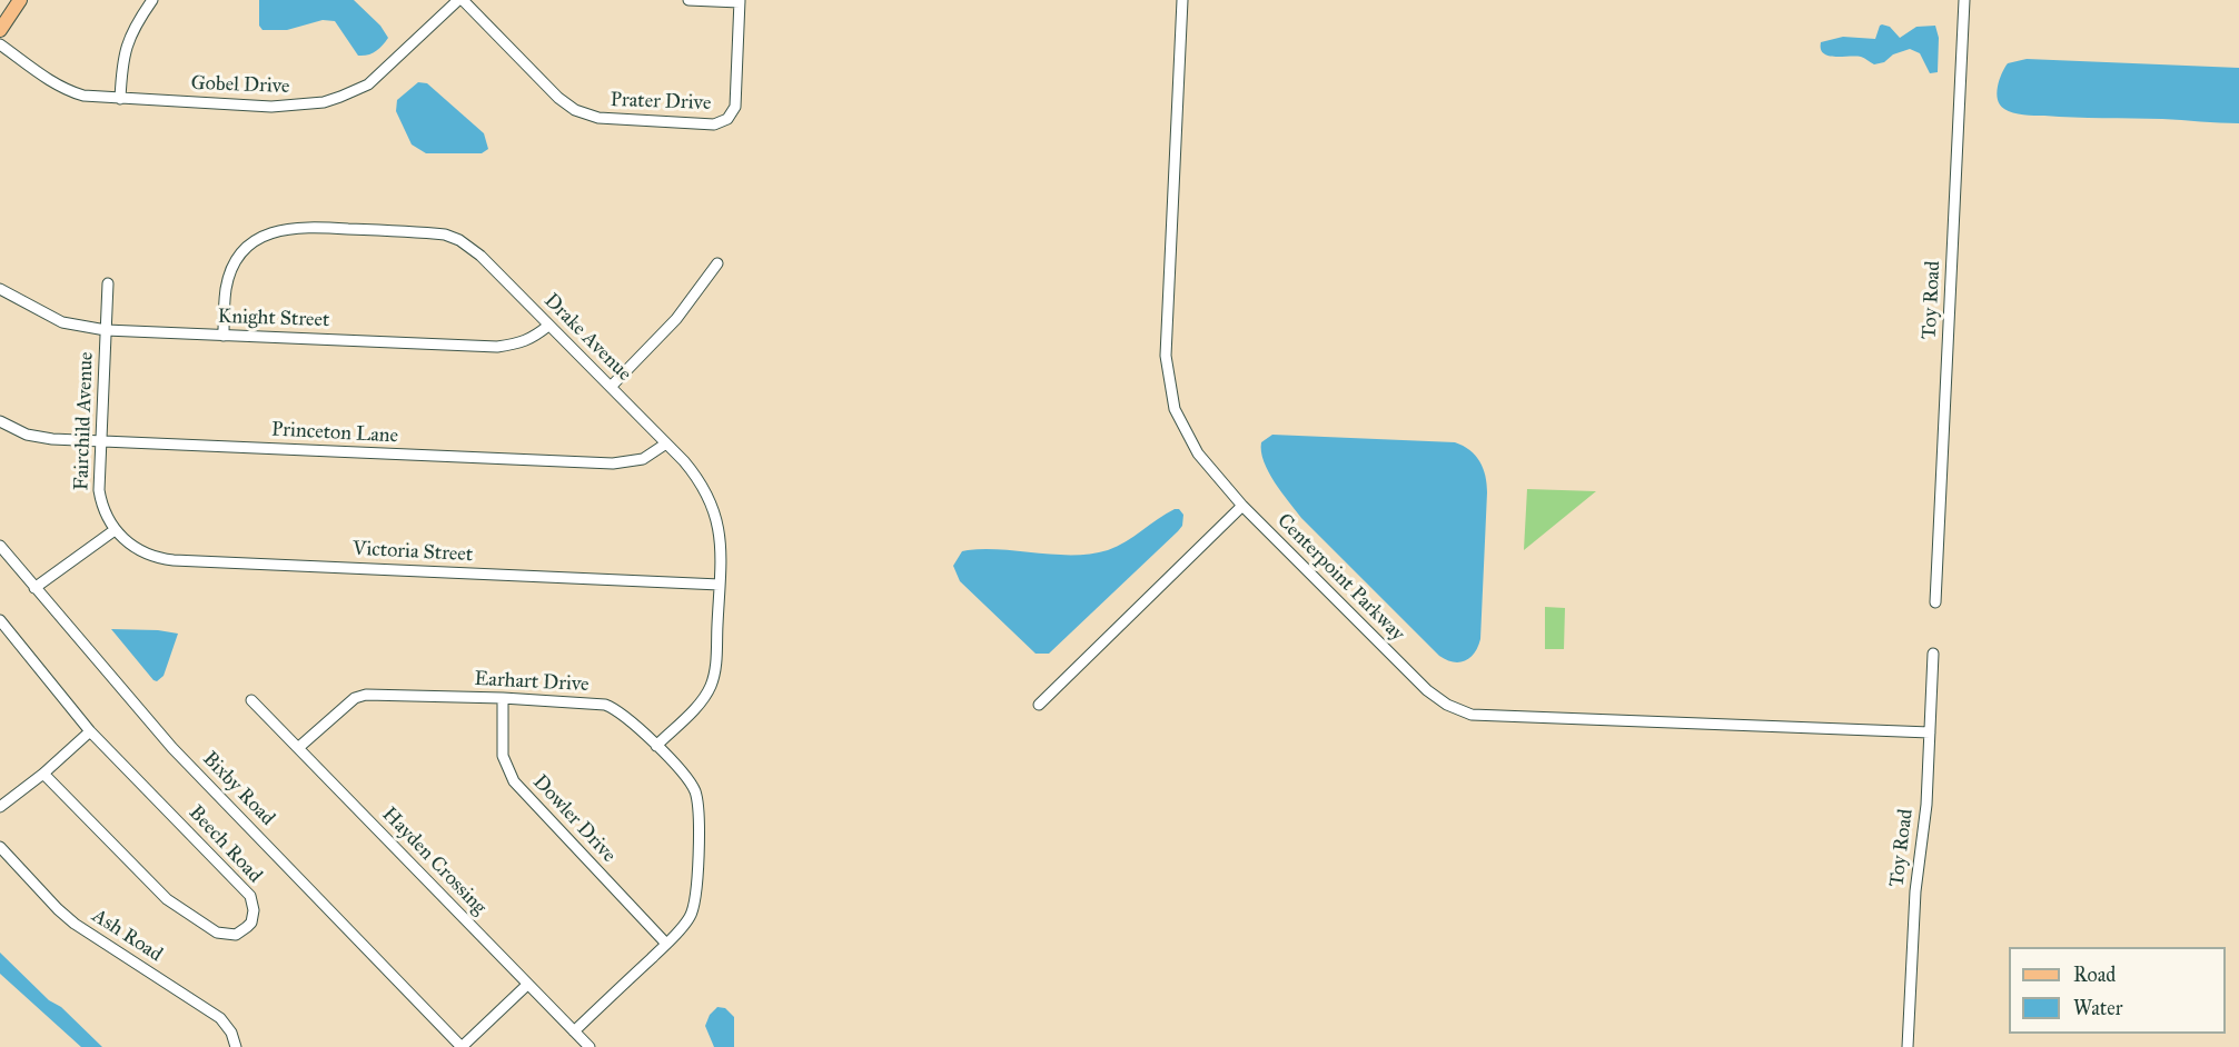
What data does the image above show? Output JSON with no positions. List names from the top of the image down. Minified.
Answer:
{"streets":{"street":["Gobel Drive","Prater Drive","Toy Road","Knight Street","Drake Avenue","Fairchild Avenue","Princeton Lane","Victoria Street","Centerpoint Parkway","Earhart Drive","Bixby Road","Dowler Drive","Beech Road","Hayden Crossing","Ash Road"]},"crossings":[["Gobel Drive","Prater Drive"],["Toy Road","Centerpoint Parkway"],["Knight Street","Drake Avenue"],["Knight Street","Fairchild Avenue"],["Drake Avenue","Princeton Lane"],["Drake Avenue","Victoria Street"],["Drake Avenue","Earhart Drive"],["Fairchild Avenue","Princeton Lane"],["Fairchild Avenue","Victoria Street"],["Earhart Drive","Dowler Drive"],["Earhart Drive","Hayden Crossing"]],"legend":["Road","Water"]}
